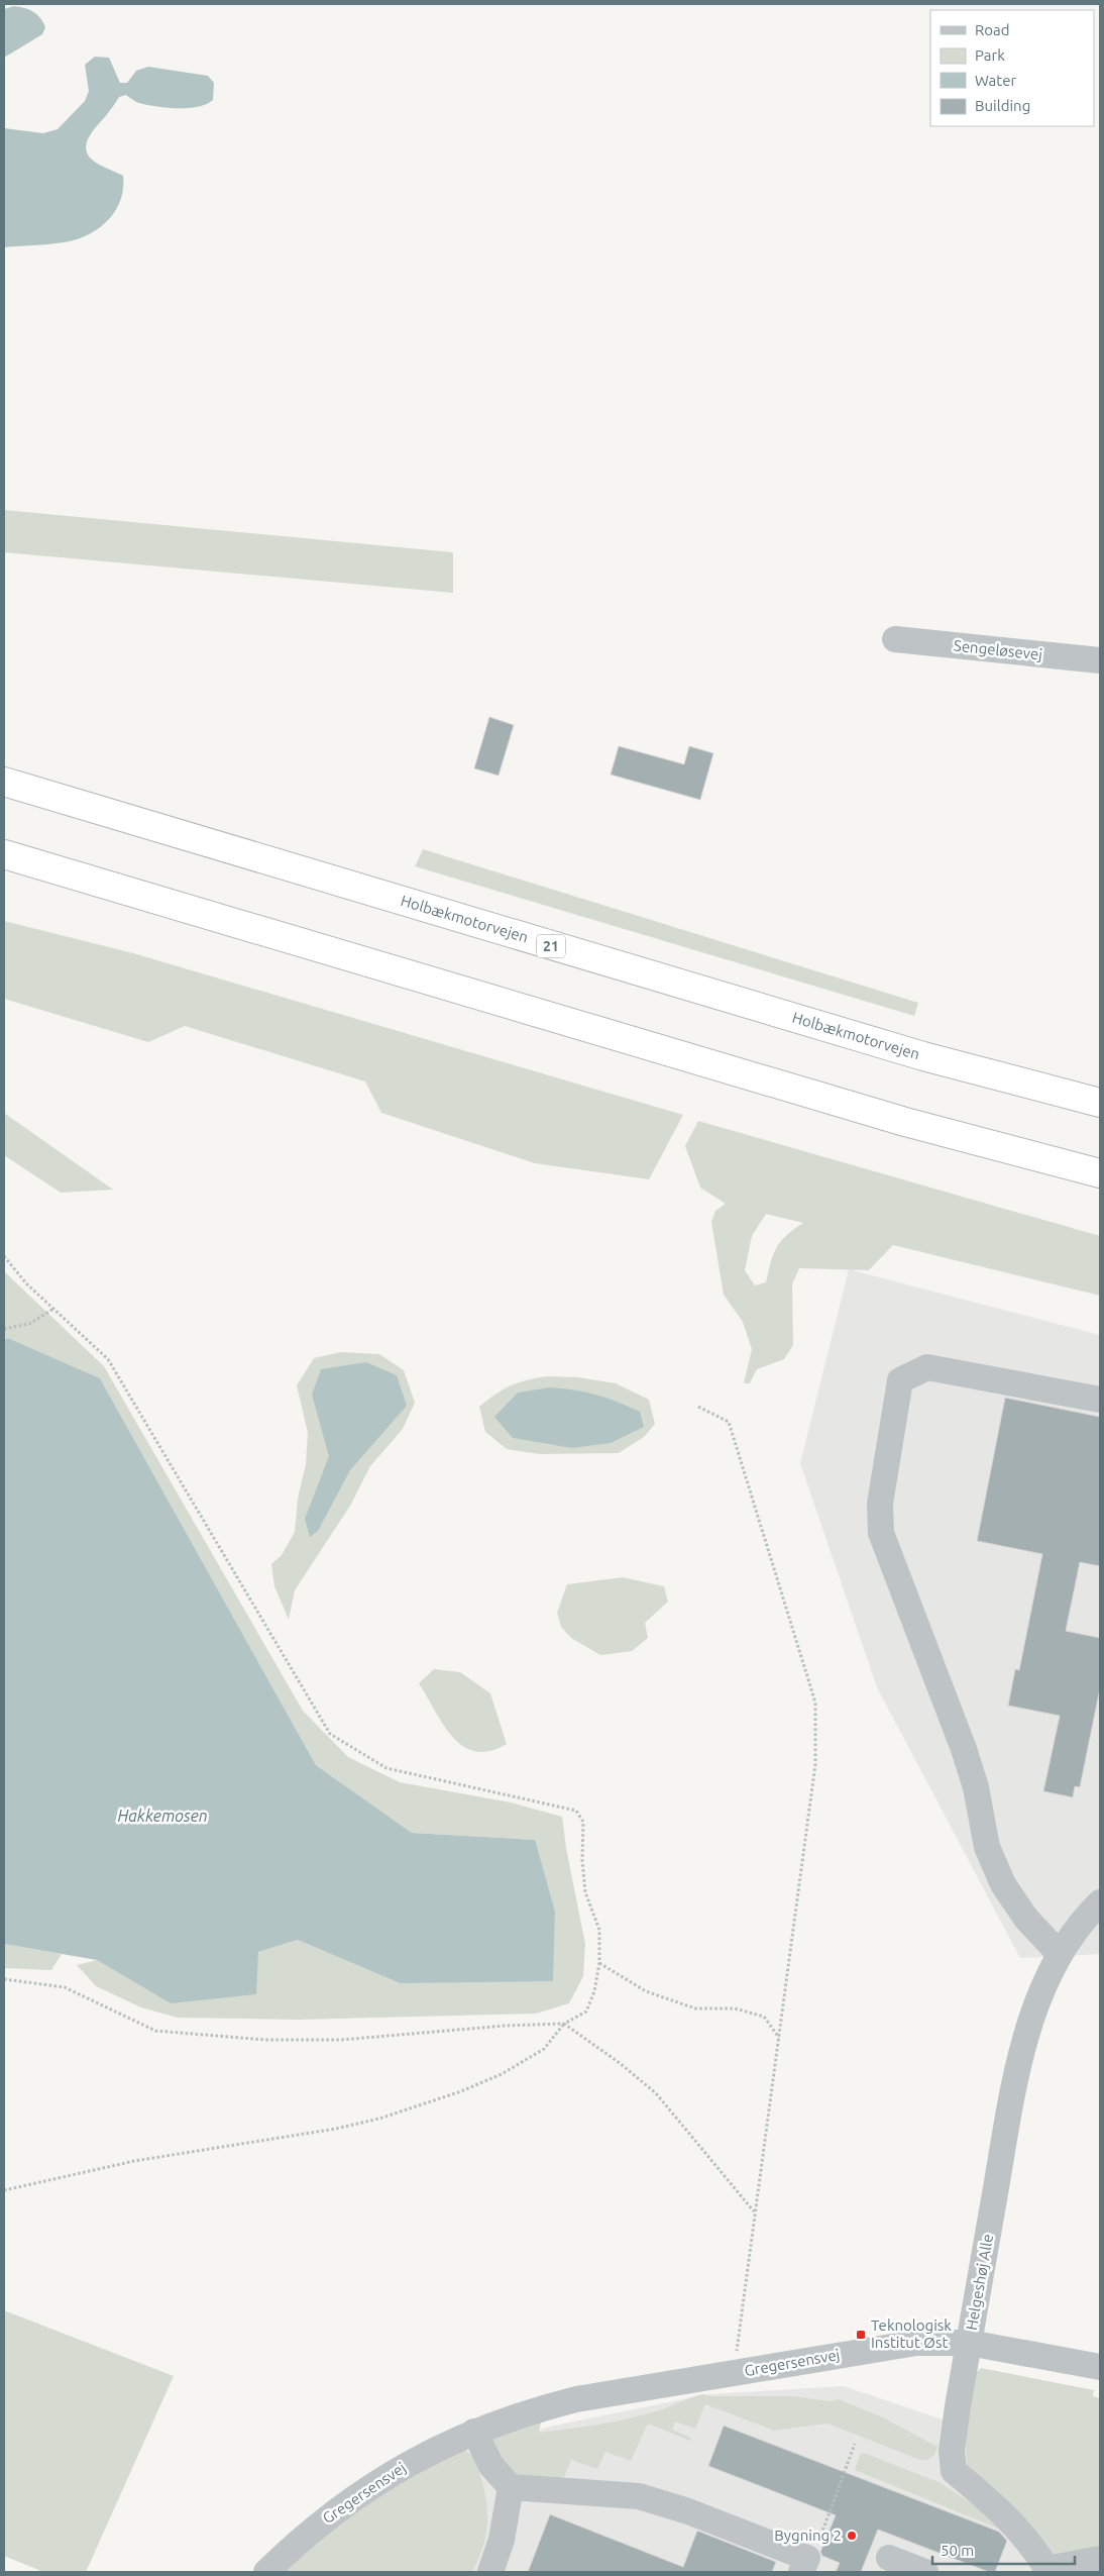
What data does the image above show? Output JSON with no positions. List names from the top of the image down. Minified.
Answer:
{"streets":{"highway":["Holbækmotorvejen","21"],"street":["Sengeløsevej","Helgeshøj Alle","Gregersensvej"]},"crossings":[["Helgeshøj Alle","Gregersensvej"]],"water":["Hakkemosen"],"places":{"transit":["Teknologisk Institut Øst"],"other":["Bygning 2"]},"legend":["Road","Park","Water","Building"],"scale_bar":"50 m"}
